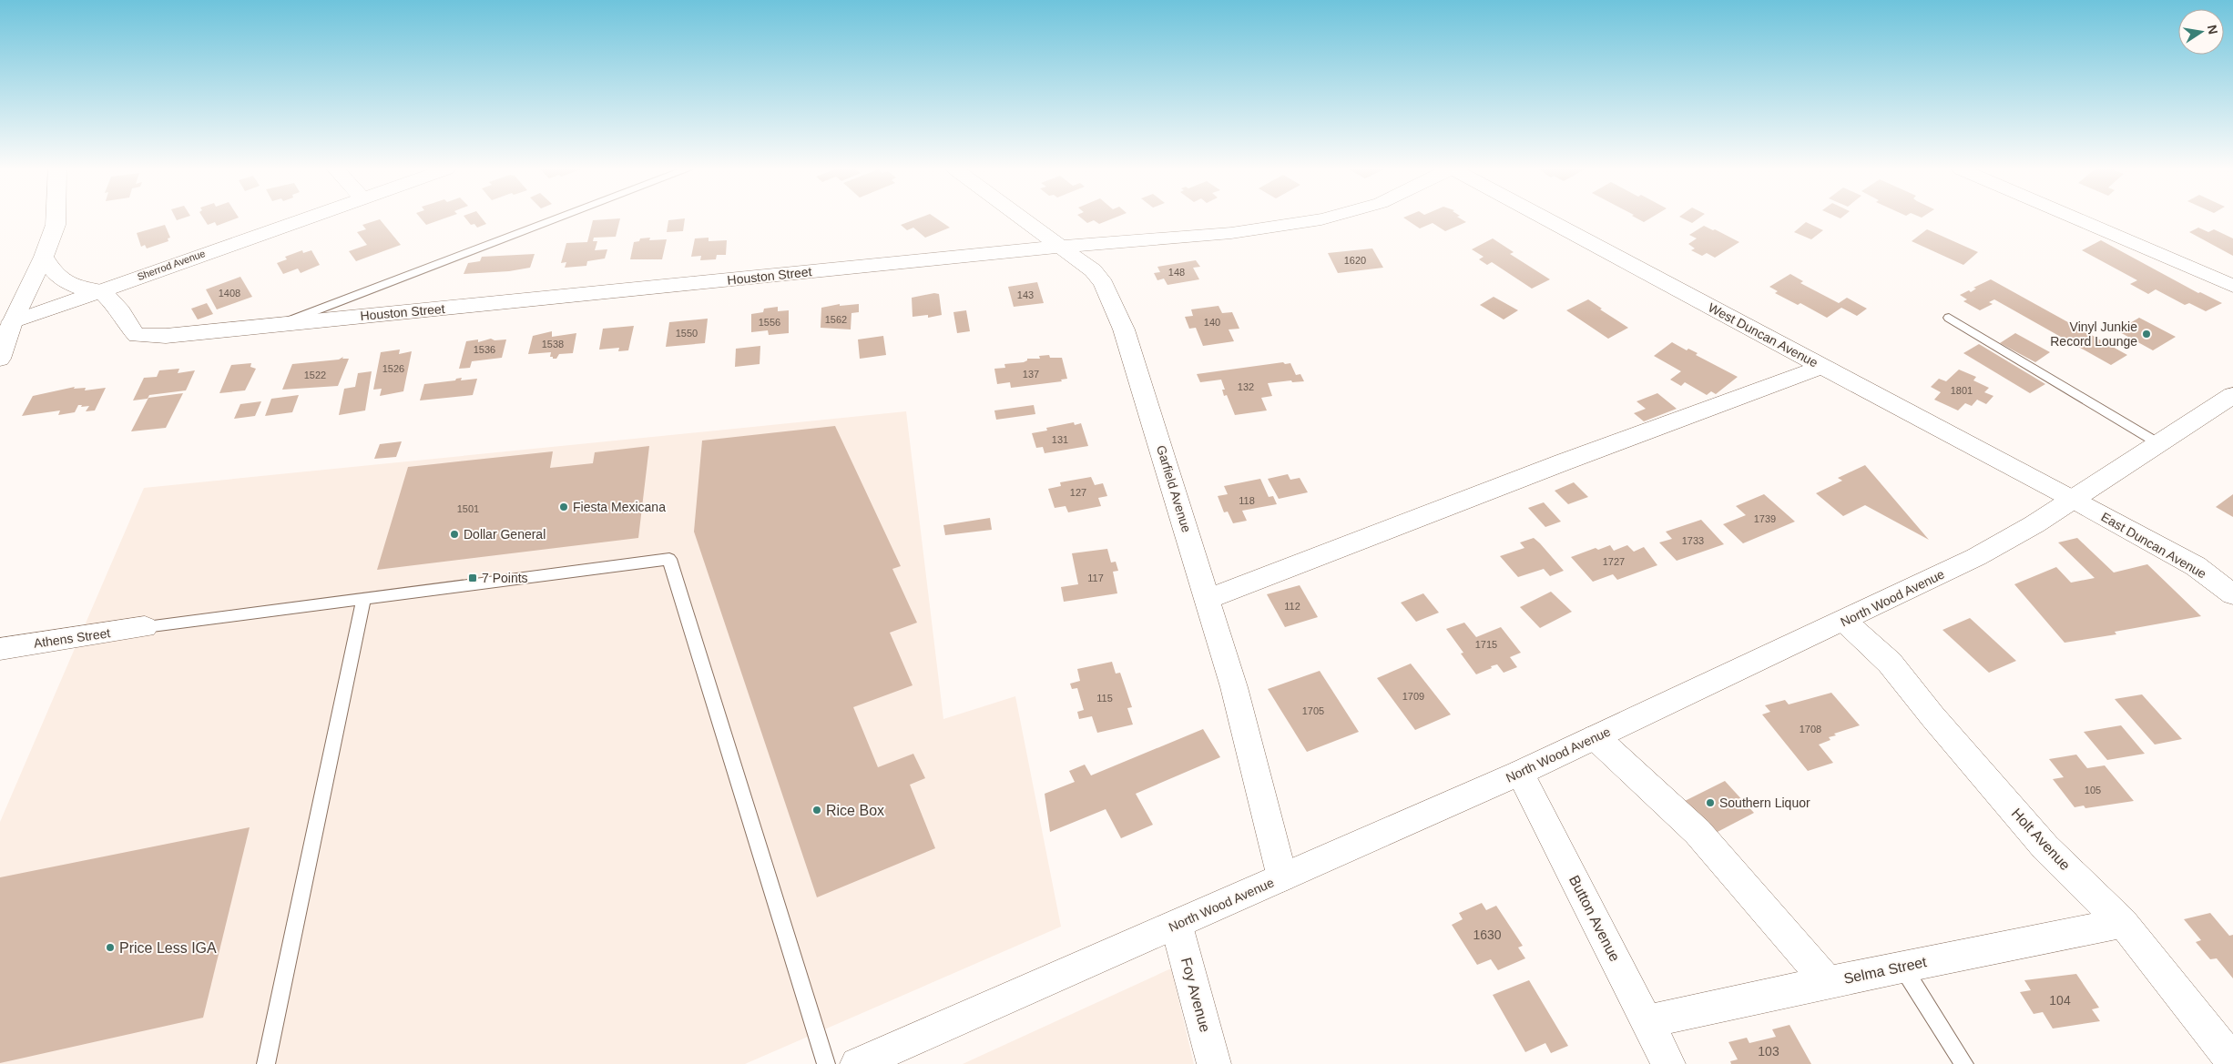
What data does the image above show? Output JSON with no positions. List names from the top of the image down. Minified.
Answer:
{"streets":{"street":["Sherrod Avenue","Houston Street","West Duncan Avenue","Garfield Avenue","East Duncan Avenue","North Wood Avenue","Athens Street","Holt Avenue","Button Avenue","Selma Street","Foy Avenue"]},"crossings":[["Sherrod Avenue","Houston Street"],["Houston Street","Garfield Avenue"],["West Duncan Avenue","East Duncan Avenue"],["West Duncan Avenue","North Wood Avenue"],["Garfield Avenue","North Wood Avenue"],["East Duncan Avenue","North Wood Avenue"],["North Wood Avenue","Holt Avenue"],["North Wood Avenue","Button Avenue"],["North Wood Avenue","Foy Avenue"],["Holt Avenue","Selma Street"],["Button Avenue","Selma Street"]],"places":{"other":["Vinyl Junkie Record Lounge","Fiesta Mexicana","Dollar General","Southern Liquor","Rice Box","Price Less IGA"],"transit":["7 Points"]},"house_numbers":["1620","148","1408","143","1562","1556","140","1550","1538","1536","1526","137","1522","132","1801","131","127","118","1501","1739","1733","1727","117","112","1715","1709","115","1705","1708","105","1630","104","103"],"north":"right"}
